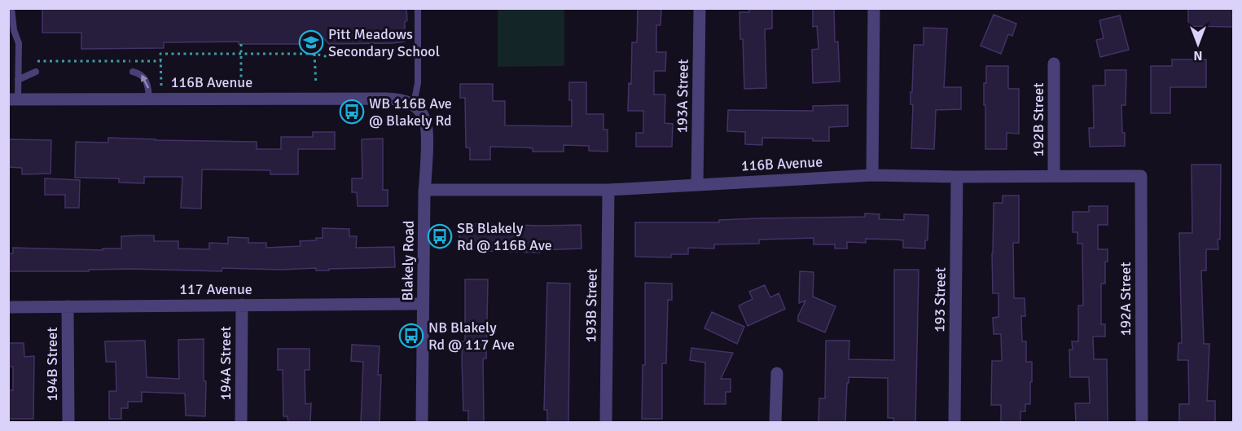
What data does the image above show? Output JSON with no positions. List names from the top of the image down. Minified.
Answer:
{"streets":{"street":["116B Avenue","193A Street","192B Street","Blakely Road","117 Avenue","192A Street","193 Street","193B Street","194A Street","194B Street"]},"crossings":[["116B Avenue","193A Street"],["116B Avenue","192B Street"],["116B Avenue","Blakely Road"],["116B Avenue","192A Street"],["116B Avenue","193 Street"],["116B Avenue","193B Street"],["Blakely Road","117 Avenue"],["117 Avenue","194A Street"],["117 Avenue","194B Street"]],"places":{"school or university":["Pitt Meadows Secondary School"],"bus stop":["WB 116B Ave @ Blakely Rd","SB Blakely Rd @ 116B Ave","NB Blakely Rd @ 117 Ave"]},"north":"bottom"}
